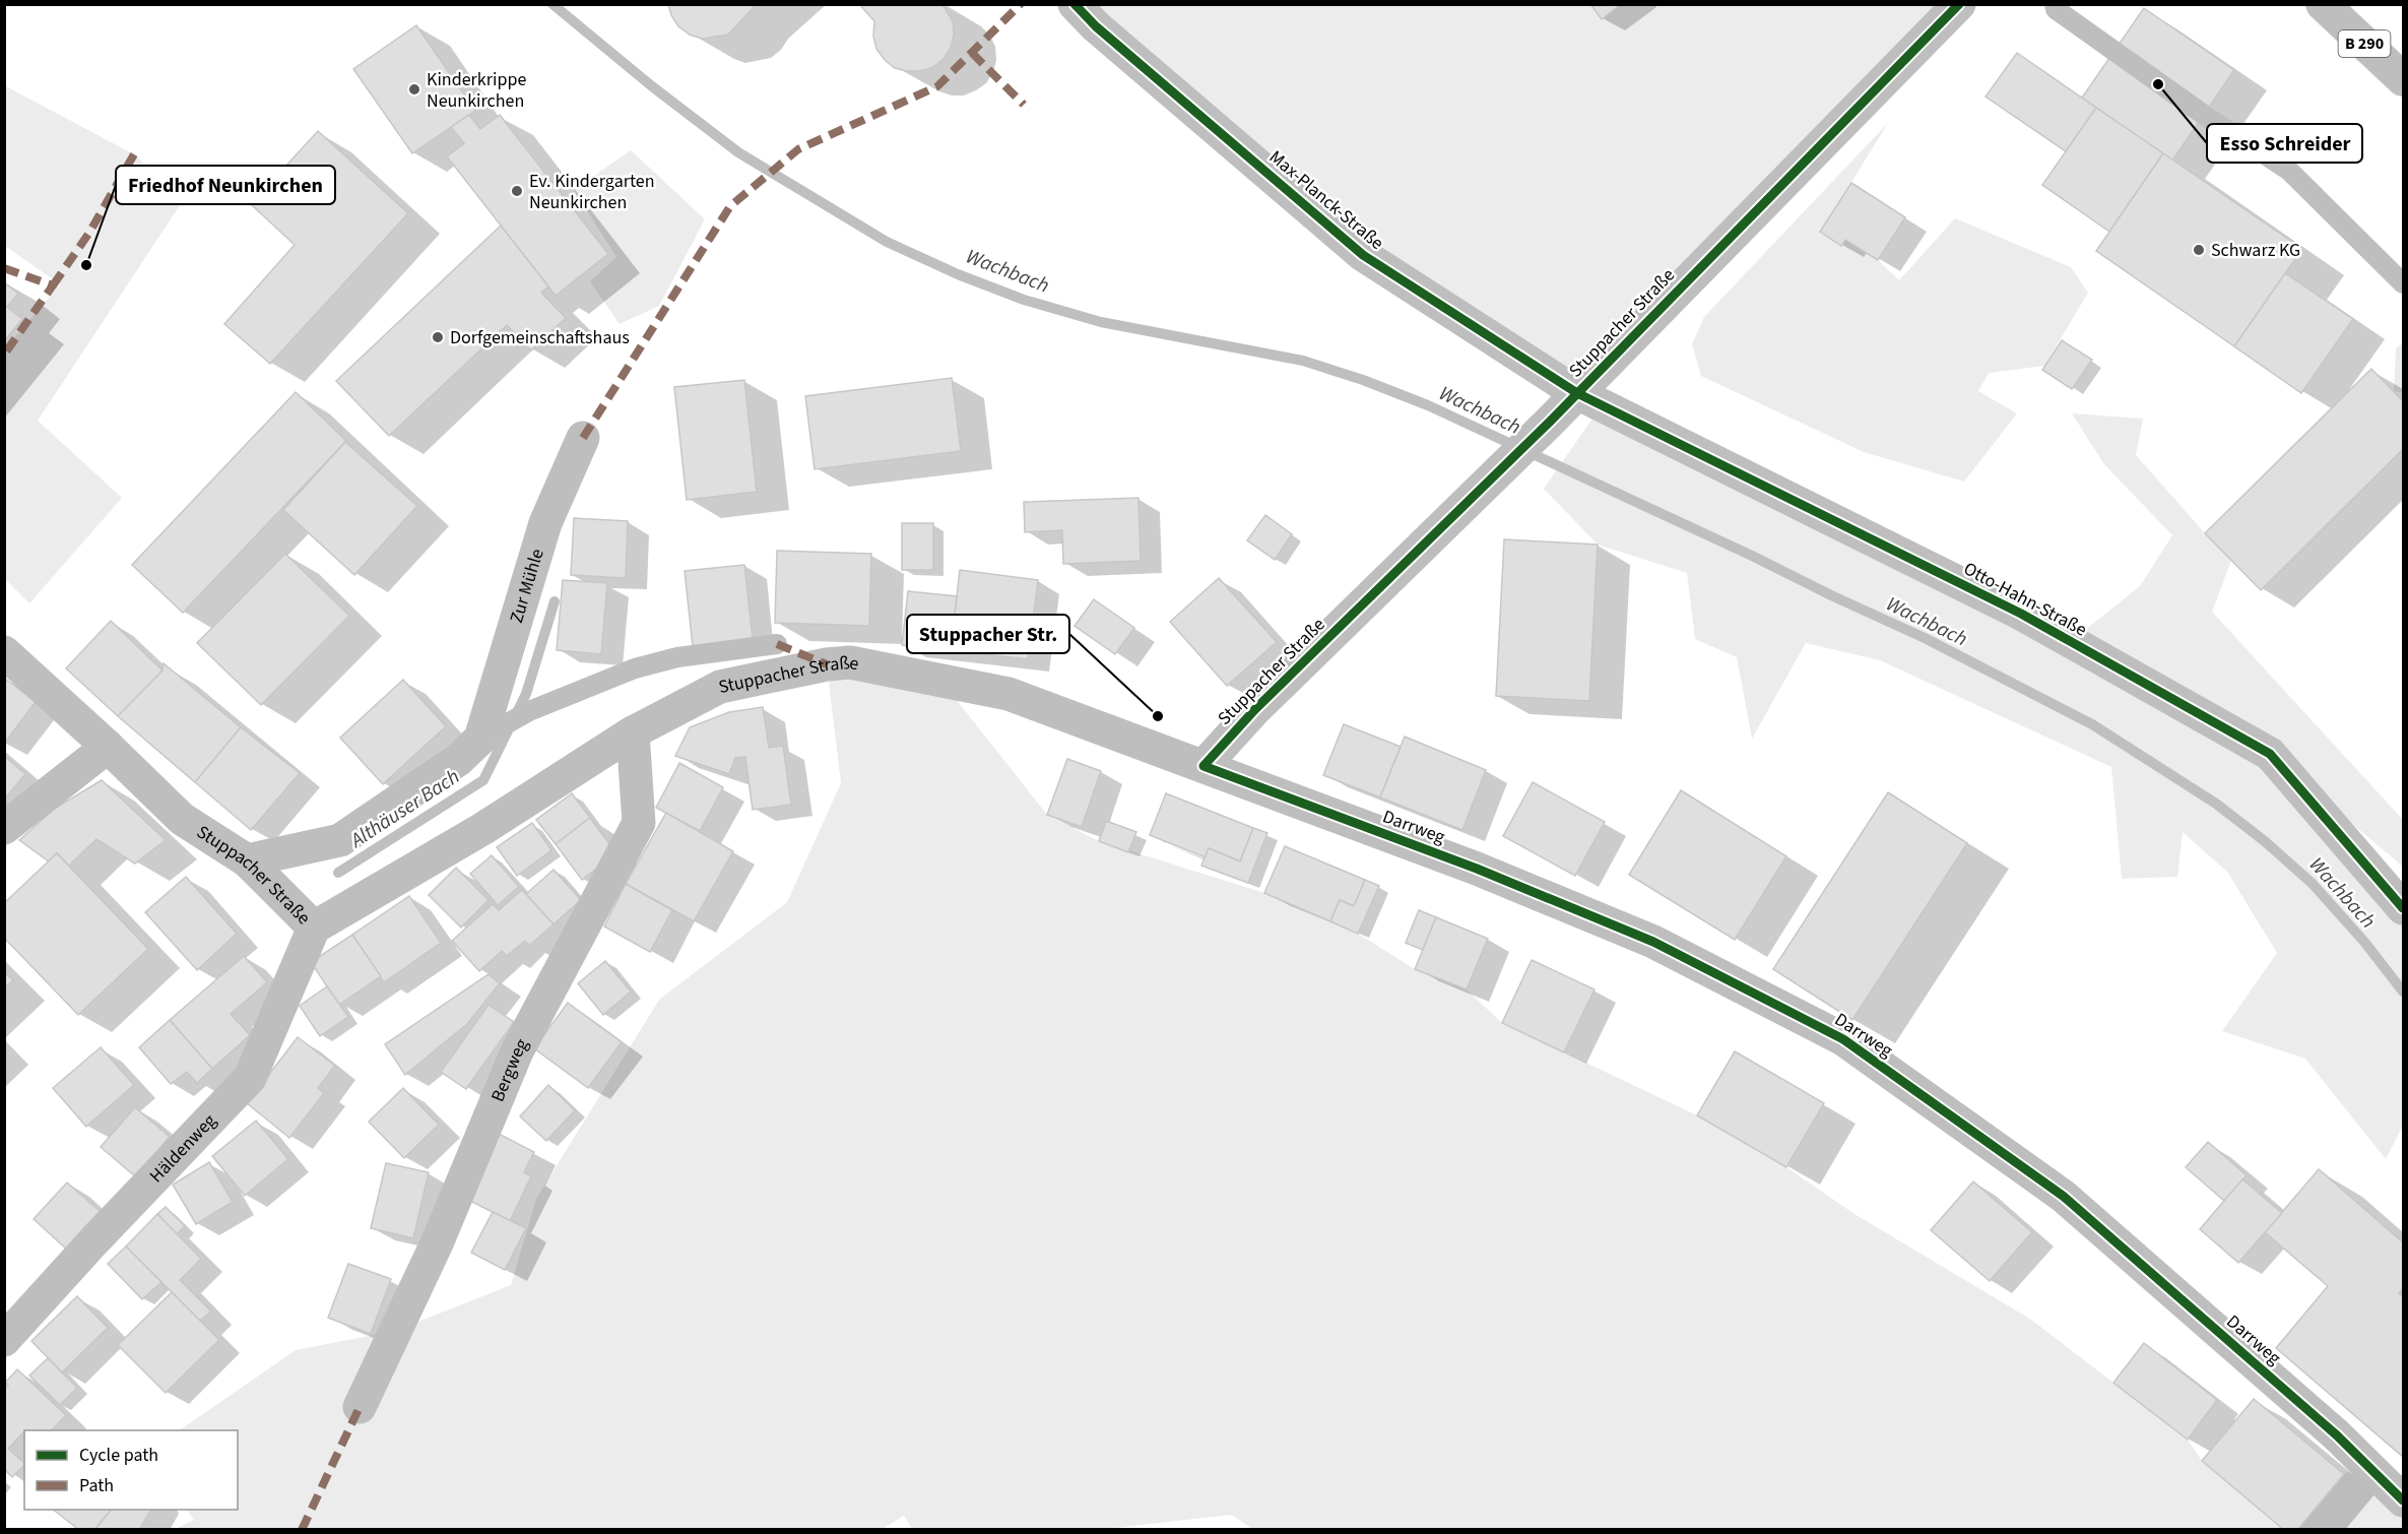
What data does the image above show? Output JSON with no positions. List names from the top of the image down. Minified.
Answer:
{"streets":{"street":["B 290","Max-Planck-Straße","Stuppacher Straße","Zur Mühle","Otto-Hahn-Straße","Darrweg","Bergweg","Häldenweg"]},"crossings":[["Max-Planck-Straße","Stuppacher Straße"],["Max-Planck-Straße","Otto-Hahn-Straße"],["Stuppacher Straße","Zur Mühle"],["Stuppacher Straße","Otto-Hahn-Straße"],["Stuppacher Straße","Darrweg"],["Stuppacher Straße","Bergweg"],["Stuppacher Straße","Häldenweg"]],"water":["Wachbach","Althäuser Bach"],"places":["Esso Schreider","Kinderkrippe Neunkirchen","Ev. Kindergarten Neunkirchen","Schwarz KG","Friedhof Neunkirchen","Dorfgemeinschaftshaus","Stuppacher Str."],"legend":["Cycle path","Path"]}
